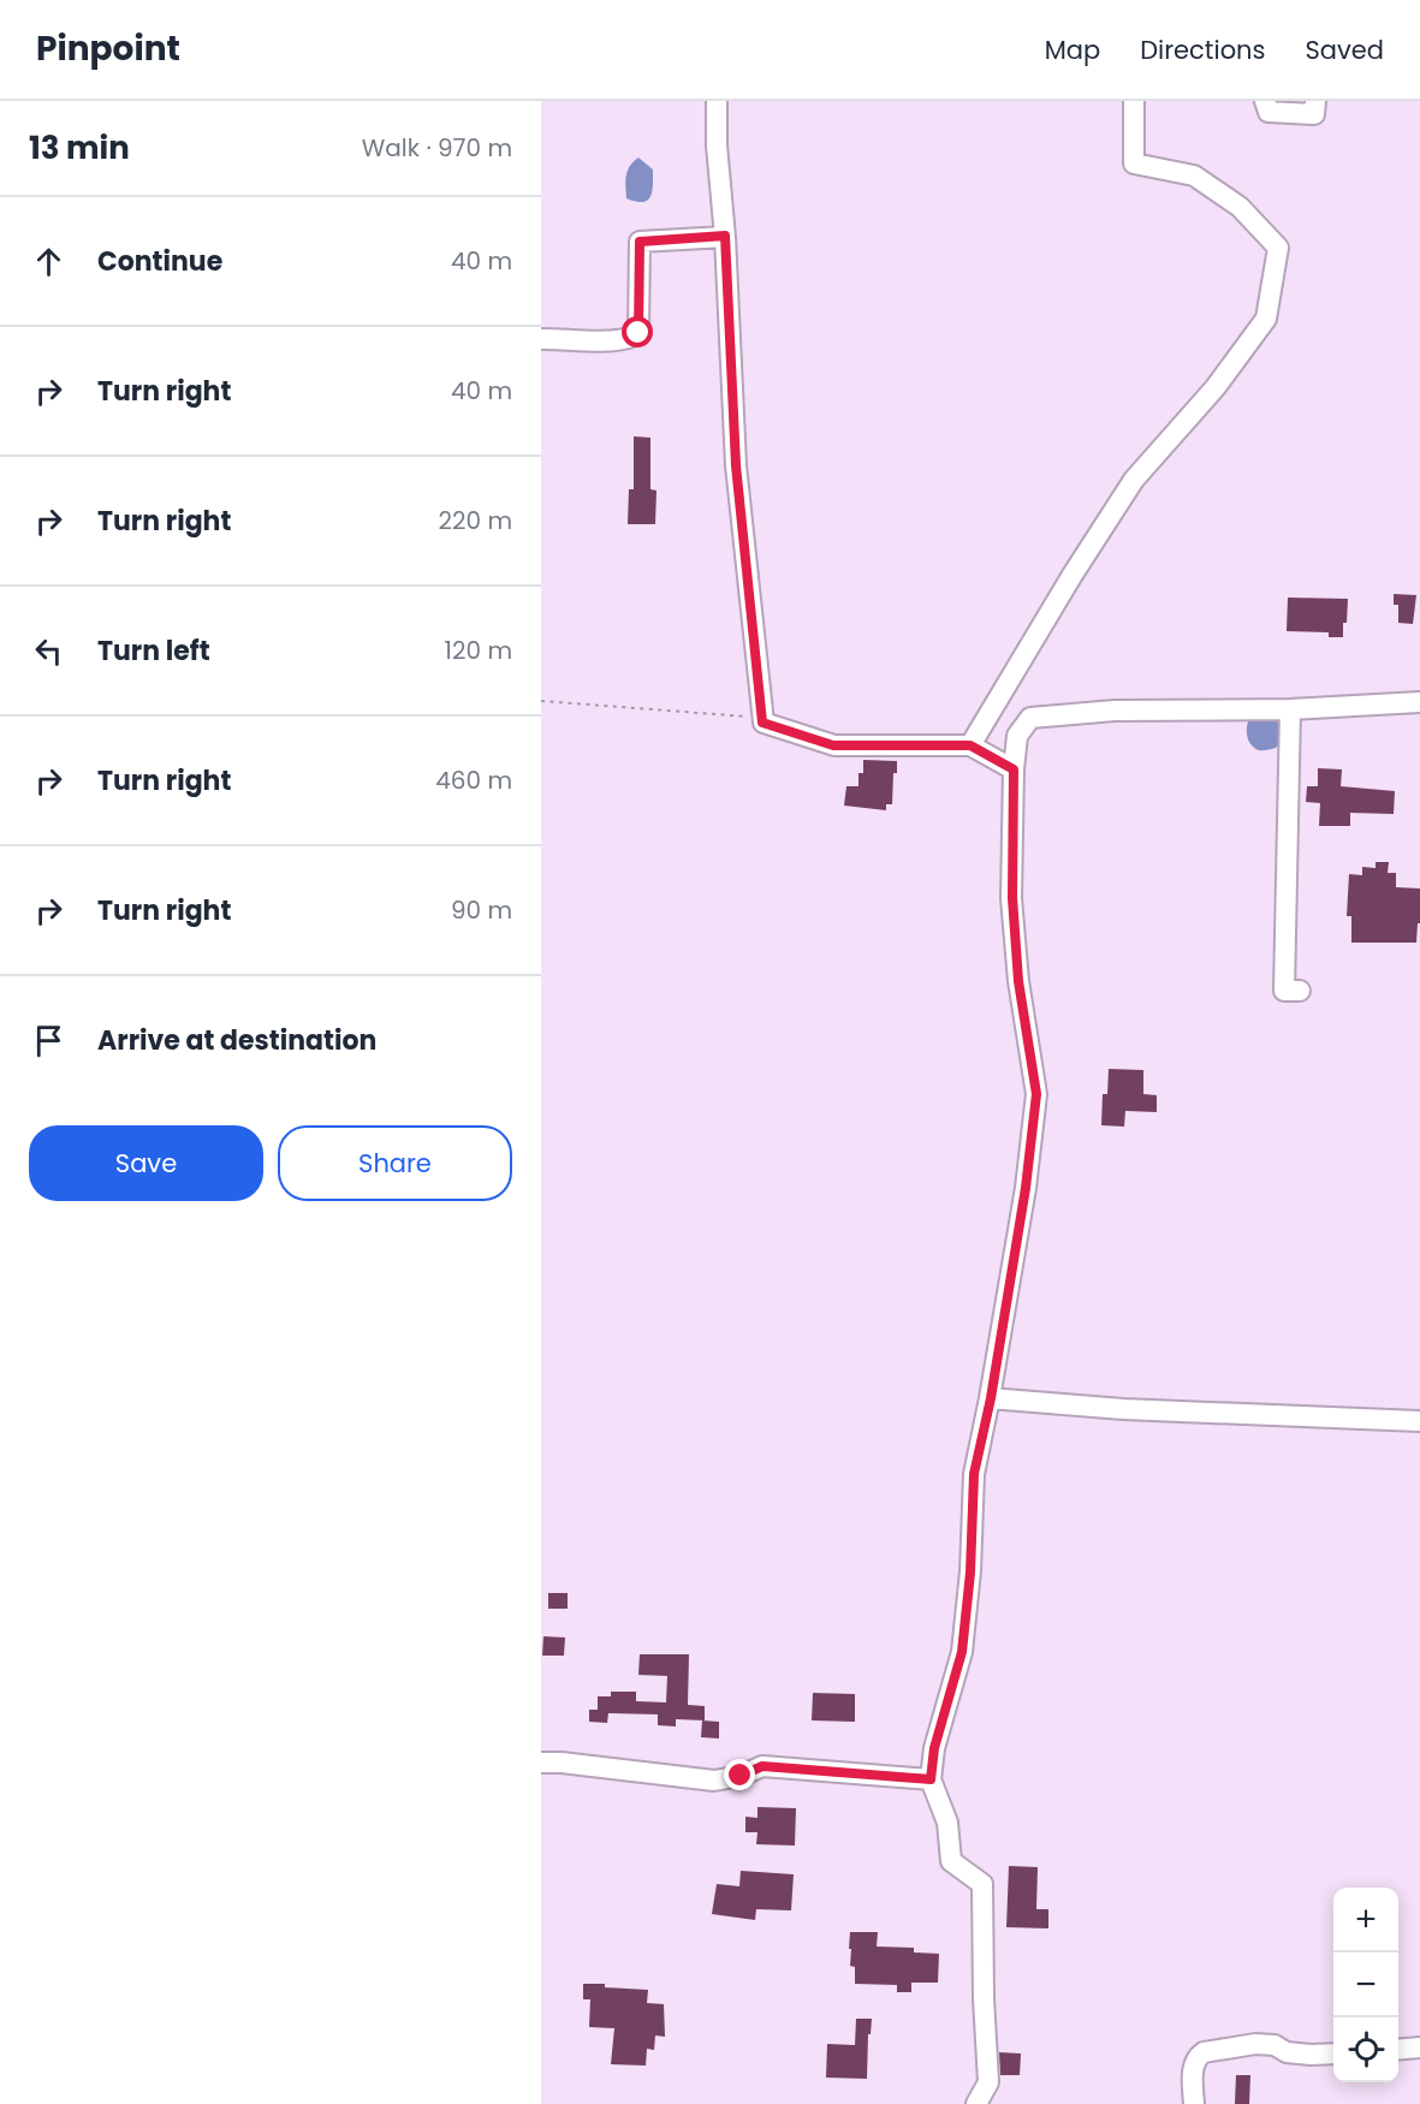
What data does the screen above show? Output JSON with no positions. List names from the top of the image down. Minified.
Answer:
{"page":{"header":"Pinpoint","nav":["Map","Directions","Saved"],"heading":["13 min","Walk · 970 m"],"list":[["Continue","40 m"],["Turn right","40 m"],["Turn right","220 m"],["Turn left","120 m"],["Turn right","460 m"],["Turn right","90 m"],"Arrive at destination"],"buttons":["Save","Share"],"map_buttons":["+","−"]}}
